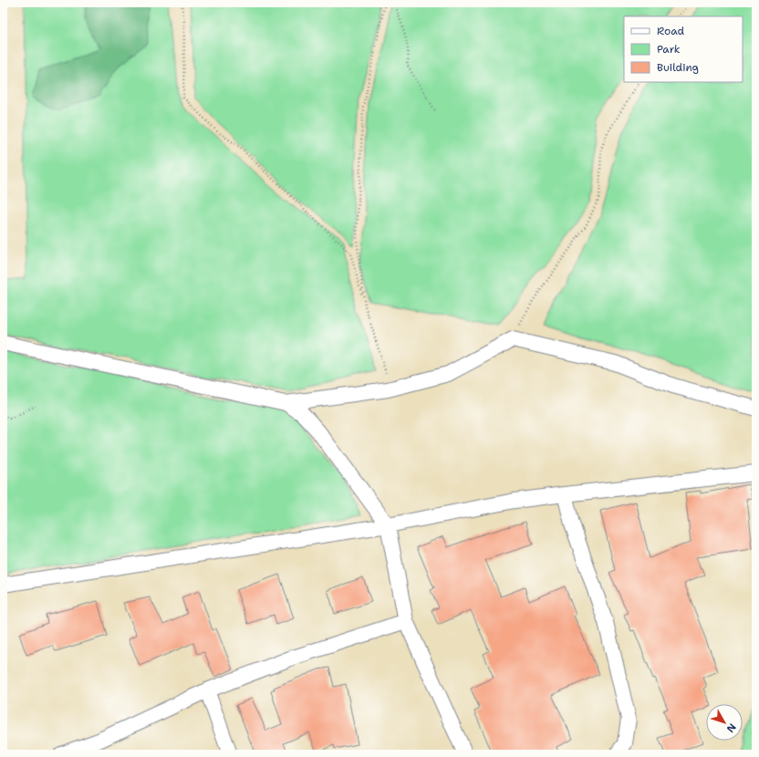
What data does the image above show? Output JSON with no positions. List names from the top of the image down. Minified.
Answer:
{"legend":["Road","Park","Building"],"north":"bottom right"}
